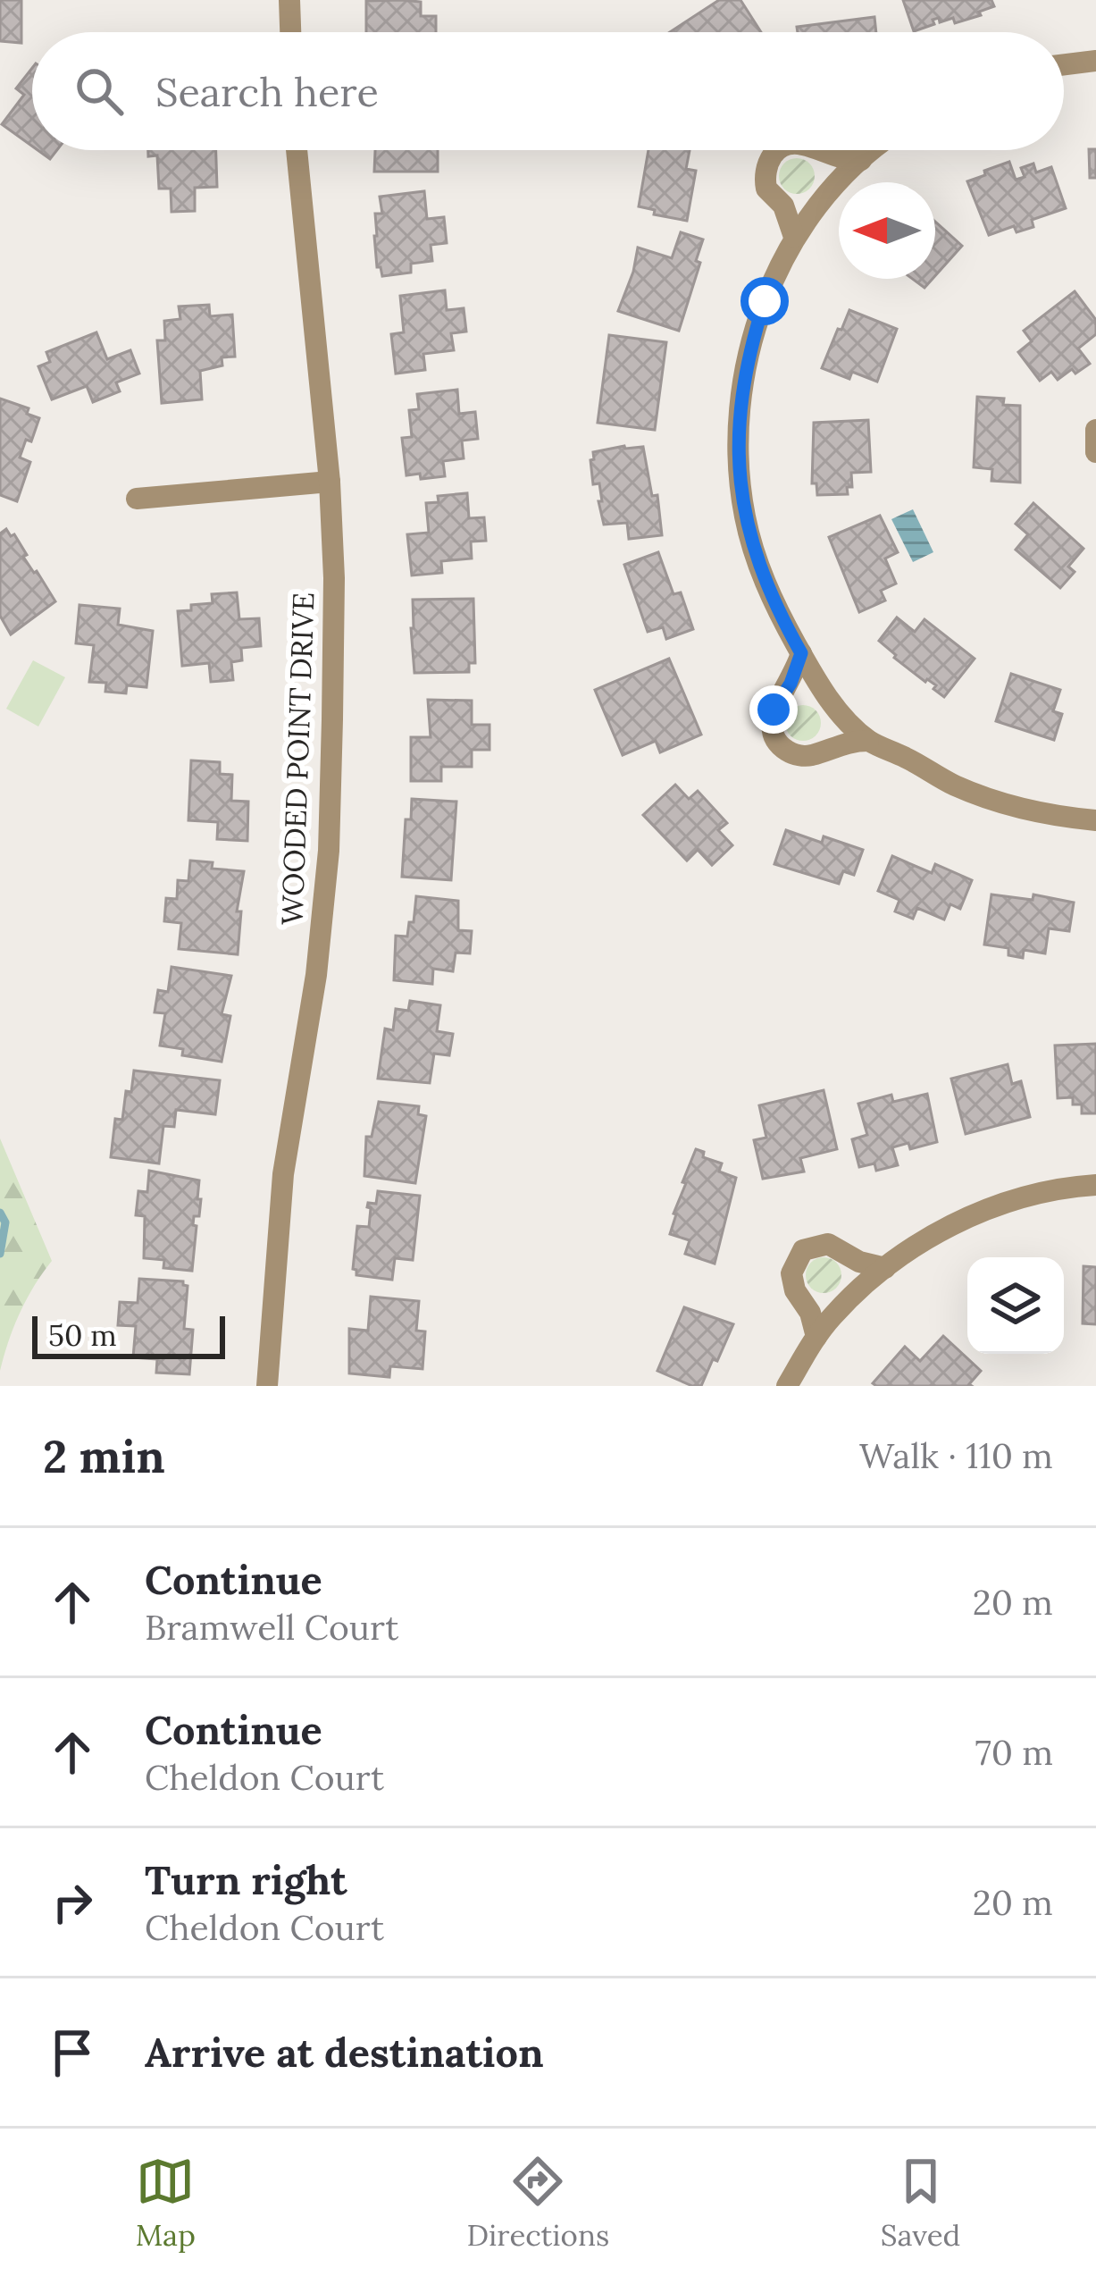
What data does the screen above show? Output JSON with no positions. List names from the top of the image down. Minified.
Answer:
{"streets":{"street":["WOODED POINT DRIVE"]},"scale_bar":"50 m","north":"left","page":{"search":"Search here","scale":"50 m","heading":["2 min","Walk · 110 m"],"list":[["Continue","Bramwell Court","20 m"],["Continue","Cheldon Court","70 m"],["Turn right","Cheldon Court","20 m"],"Arrive at destination"],"nav":["Map","Directions","Saved"]}}
